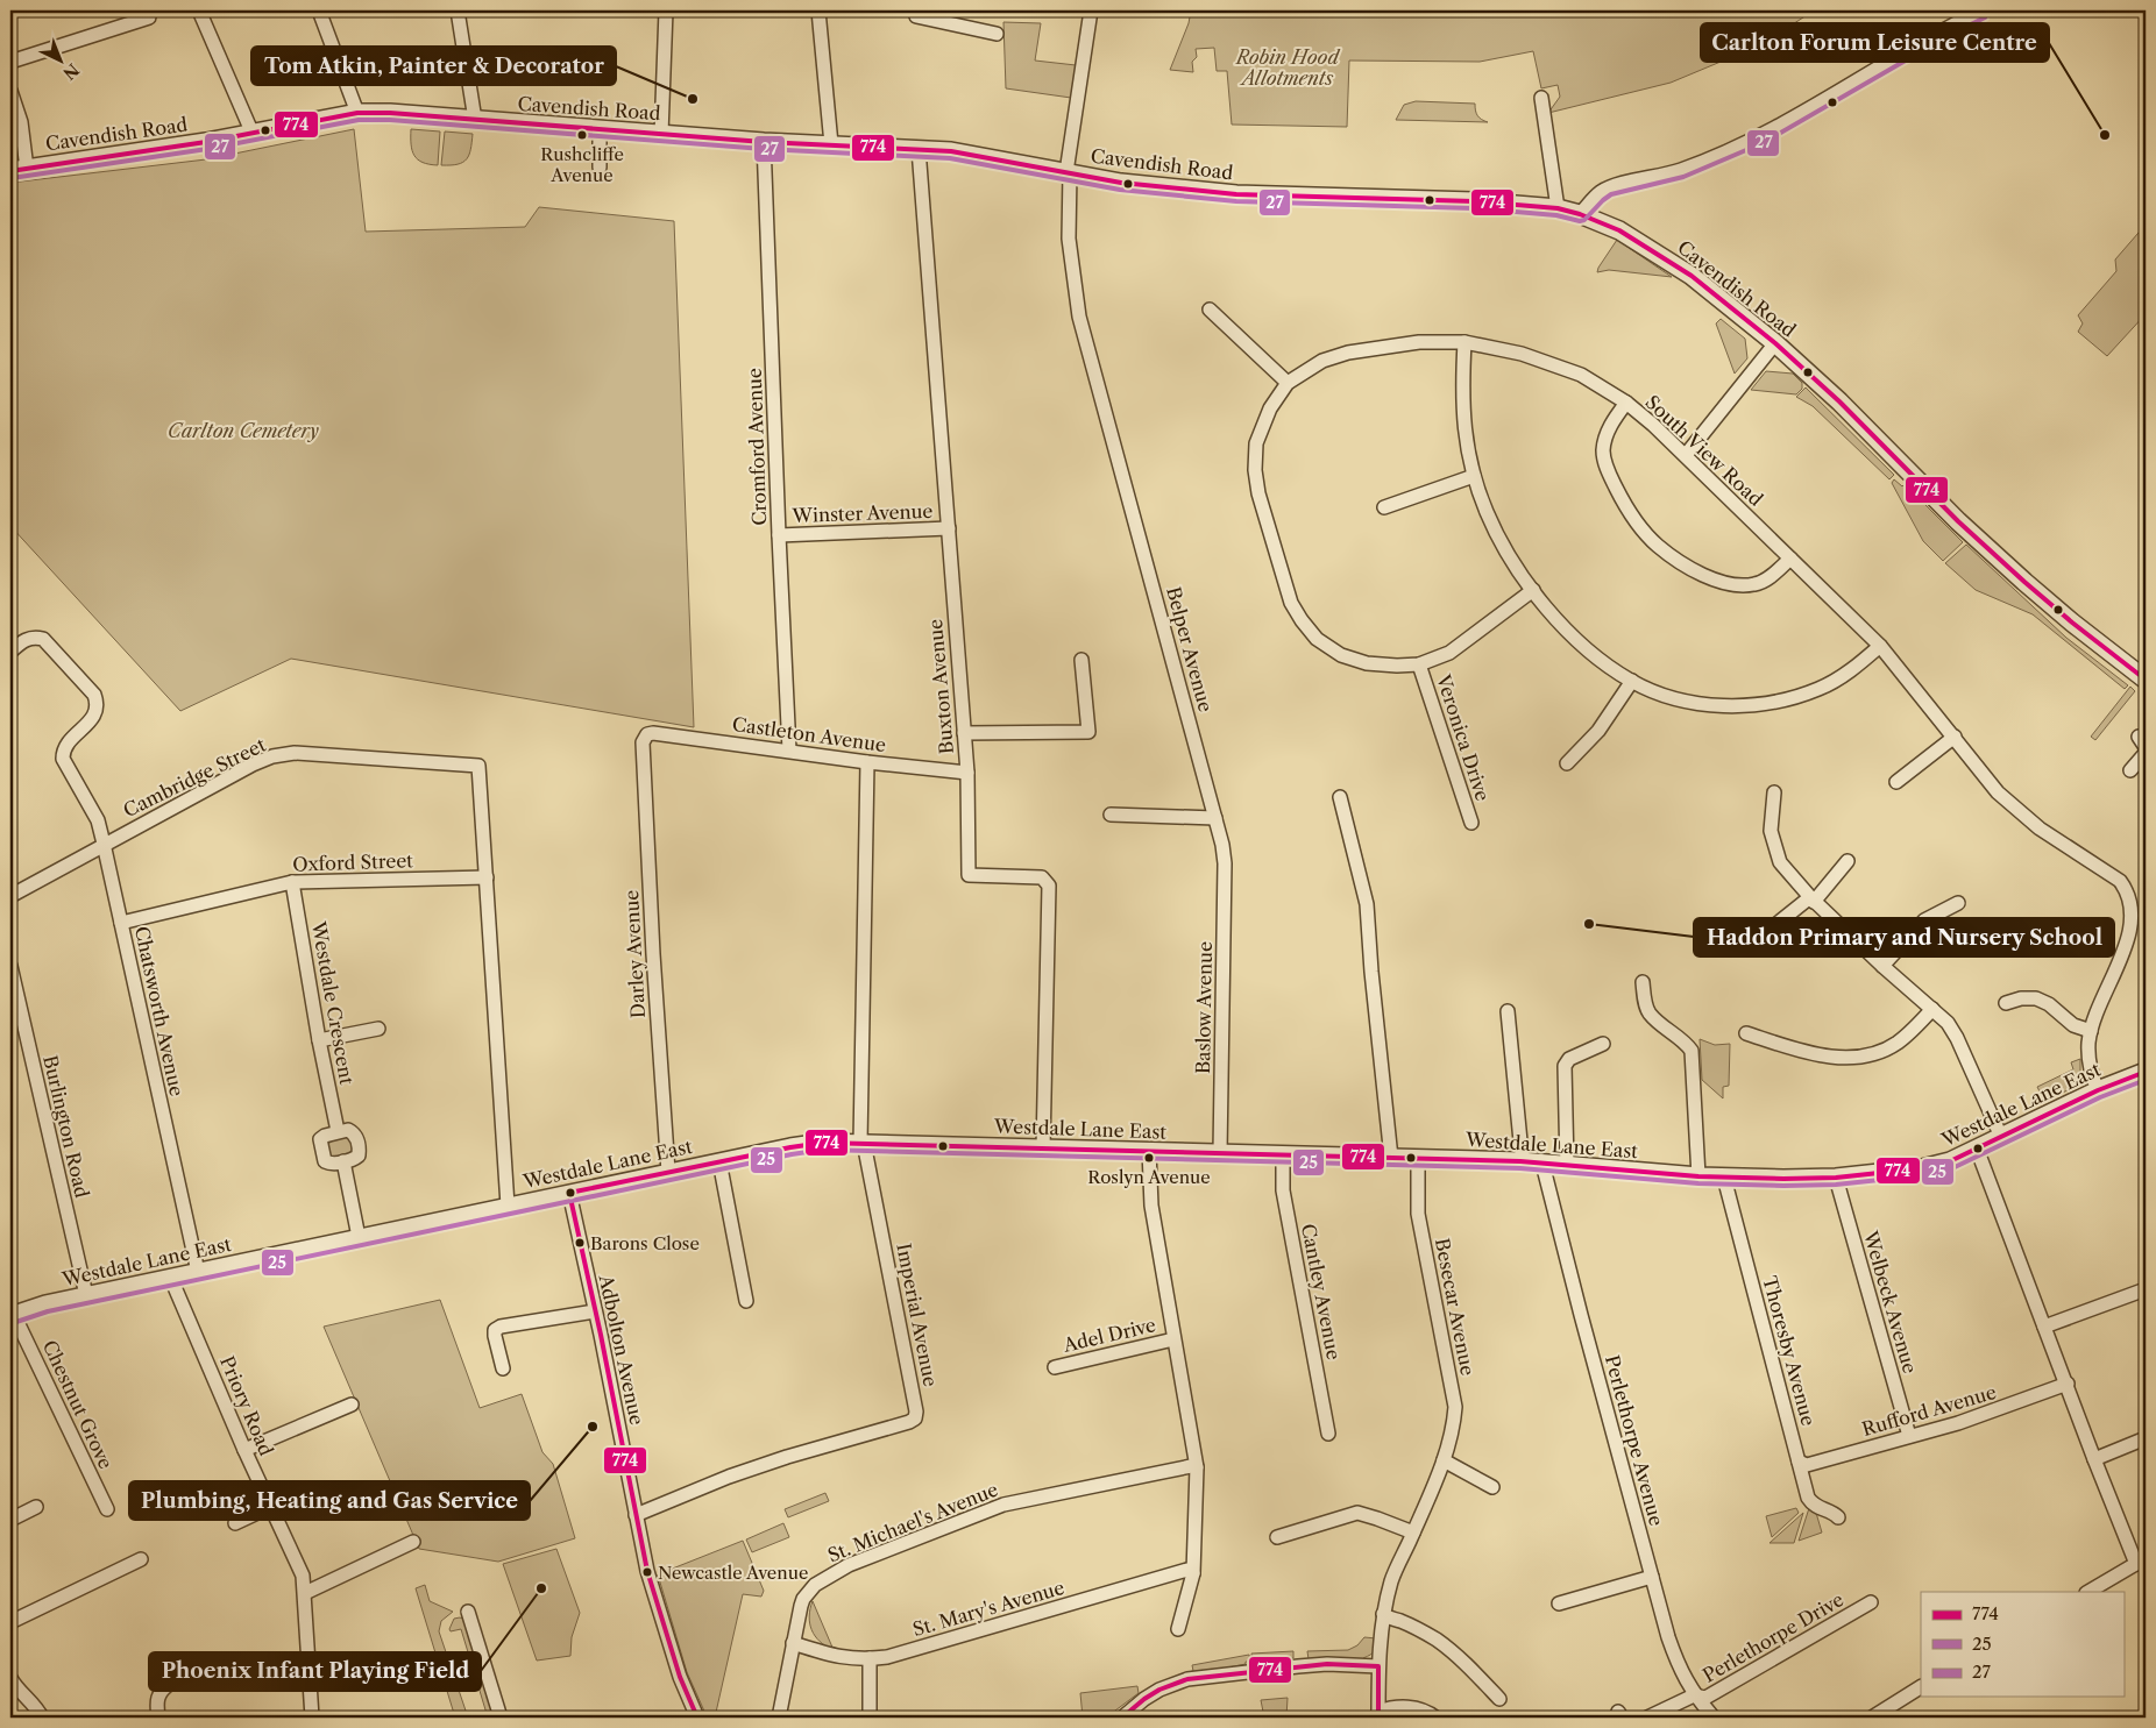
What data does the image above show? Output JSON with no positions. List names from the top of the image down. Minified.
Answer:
{"streets":{"street":["Cavendish Road","Cromford Avenue","South View Road","Winster Avenue","Belper Avenue","Buxton Avenue","Castleton Avenue","Veronica Drive","Cambridge Street","Oxford Street","Darley Avenue","Westdale Crescent","Baslow Avenue","Chatsworth Avenue","Westdale Lane East","Burlington Road","Cantley Avenue","Welbeck Avenue","Besecar Avenue","Imperial Avenue","Adel Drive","Adbolton Avenue","Thoresby Avenue","Chestnut Grove","Priory Road","Rufford Avenue","Perlethorpe Avenue","St. Michael's Avenue","St. Mary's Avenue","Perlethorpe Drive"]},"crossings":[["Cavendish Road","Cromford Avenue"],["Cavendish Road","Belper Avenue"],["Cavendish Road","Buxton Avenue"],["Cromford Avenue","Winster Avenue"],["Cromford Avenue","Castleton Avenue"],["South View Road","Veronica Drive"],["South View Road","Westdale Lane East"],["Winster Avenue","Buxton Avenue"],["Belper Avenue","Baslow Avenue"],["Buxton Avenue","Castleton Avenue"],["Buxton Avenue","Westdale Lane East"],["Castleton Avenue","Darley Avenue"],["Castleton Avenue","Imperial Avenue"],["Cambridge Street","Oxford Street"],["Cambridge Street","Chatsworth Avenue"],["Oxford Street","Westdale Crescent"],["Oxford Street","Chatsworth Avenue"],["Darley Avenue","Westdale Lane East"],["Baslow Avenue","Westdale Lane East"],["Chatsworth Avenue","Westdale Lane East"],["Westdale Lane East","Burlington Road"],["Westdale Lane East","Cantley Avenue"],["Westdale Lane East","Welbeck Avenue"],["Westdale Lane East","Besecar Avenue"],["Westdale Lane East","Imperial Avenue"],["Westdale Lane East","Adbolton Avenue"],["Westdale Lane East","Thoresby Avenue"],["Westdale Lane East","Chestnut Grove"],["Westdale Lane East","Priory Road"],["Westdale Lane East","Perlethorpe Avenue"],["Welbeck Avenue","Rufford Avenue"],["Imperial Avenue","Adbolton Avenue"],["Thoresby Avenue","Rufford Avenue"],["Perlethorpe Avenue","Perlethorpe Drive"],["St. Michael's Avenue","St. Mary's Avenue"]],"parks":["Robin Hood Allotments","Carlton Cemetery"],"places":["Tom Atkin, Painter & Decorator","Rushcliffe Avenue","Carlton Forum Leisure Centre","Haddon Primary and Nursery School","Roslyn Avenue","Barons Close","Plumbing, Heating and Gas Service","Newcastle Avenue","Phoenix Infant Playing Field"],"lines":["transit line 27","transit line 774","transit line 25"],"legend":["774","25","27"],"north":"bottom right"}
